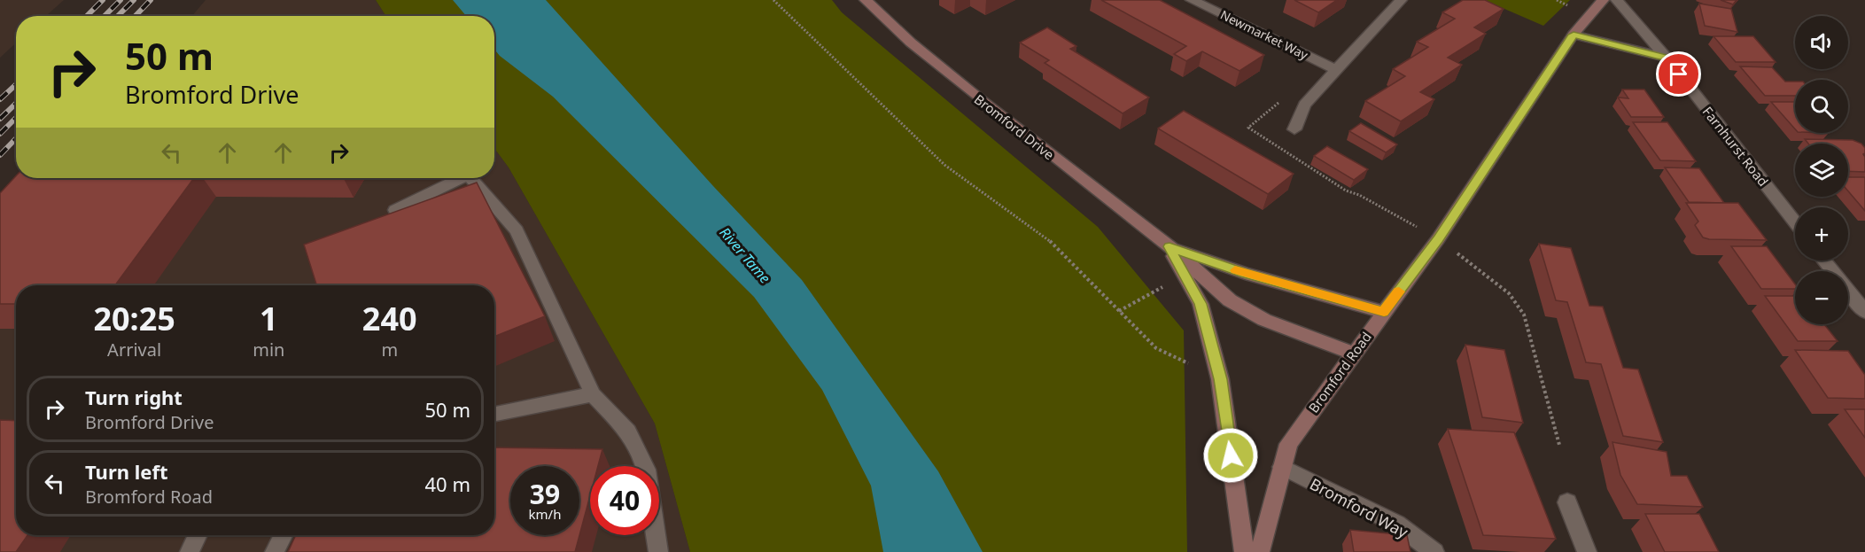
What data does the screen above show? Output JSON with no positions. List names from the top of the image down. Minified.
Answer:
{"streets":{"street":["Newmarket Way","Bromford Drive","Farnhurst Road","Bromford Road","Bromford Way"]},"crossings":[["Bromford Drive","Bromford Road"],["Bromford Road","Bromford Way"]],"water":["River Tame"],"page":{"map_buttons":["+","−"],"turn":["50 m","Bromford Drive"],"eta":["20:25","Arrival","1","min","240","m"],"list":[{"name":"Turn right","note":"Bromford Drive","value":"50 m"},{"name":"Turn left","note":"Bromford Road","value":"40 m"}],"speed":"39 km/h","limit":"40"}}
